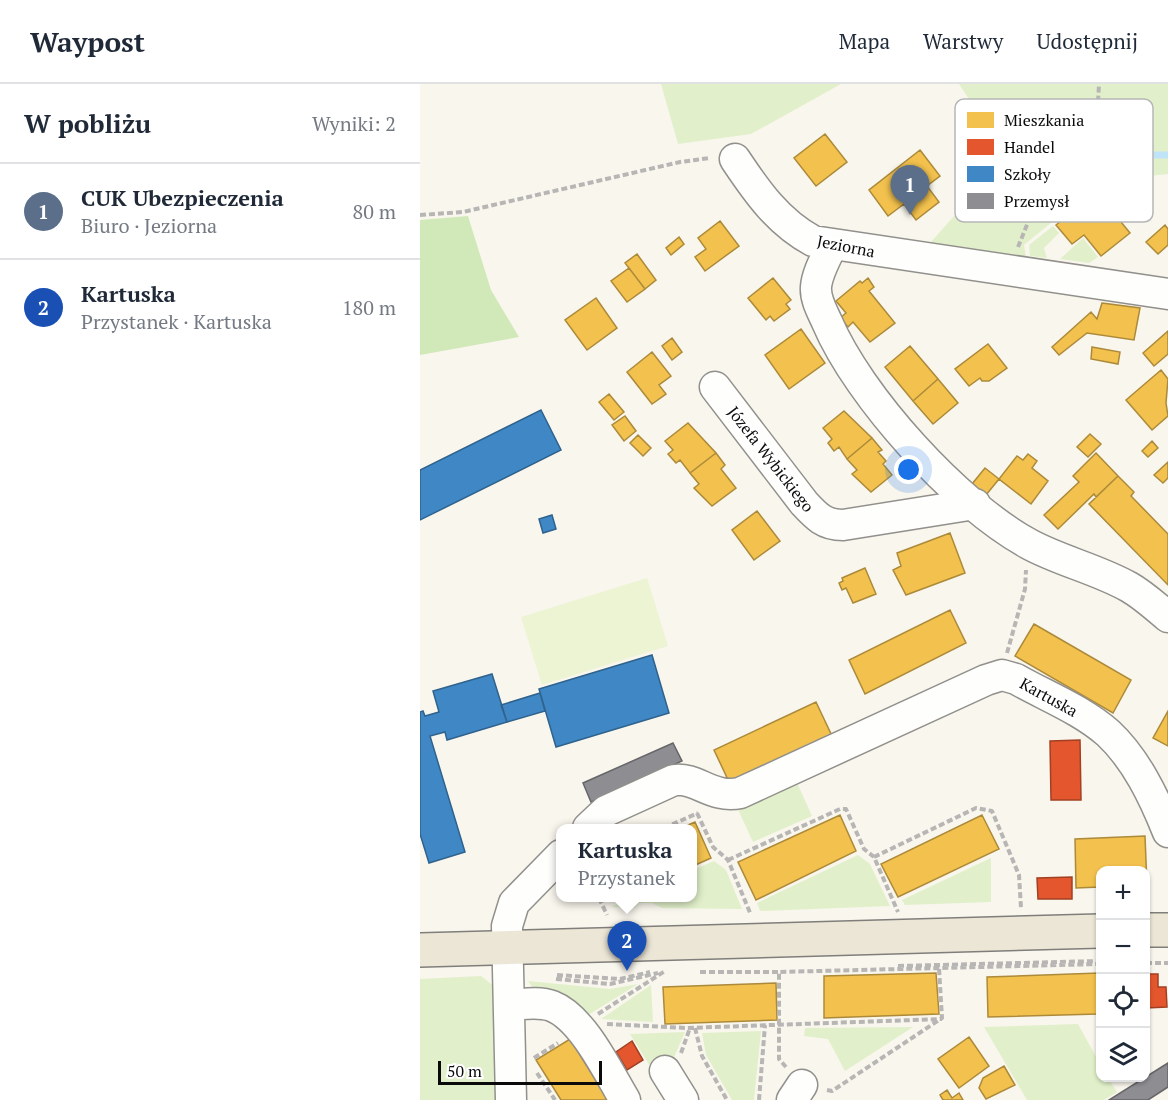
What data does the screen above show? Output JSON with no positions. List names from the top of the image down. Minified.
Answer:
{"streets":{"street":["Jeziorna","Józefa Wybickiego","Kartuska"]},"legend":["Mieszkania","Handel","Szkoły","Przemysł"],"scale_bar":"50 m","page":{"header":"Waypost","nav":["Mapa","Warstwy","Udostępnij"],"heading":["W pobliżu","Wyniki: 2"],"list":[{"mark":"1","name":"CUK Ubezpieczenia","note":"Biuro · Jeziorna","value":"80 m"},{"mark":"2","name":"Kartuska","note":"Przystanek · Kartuska","value":"180 m"}],"pins":["1","2"],"popup":["Kartuska","Przystanek"],"map_buttons":["+","−"],"scale":"50 m"}}
